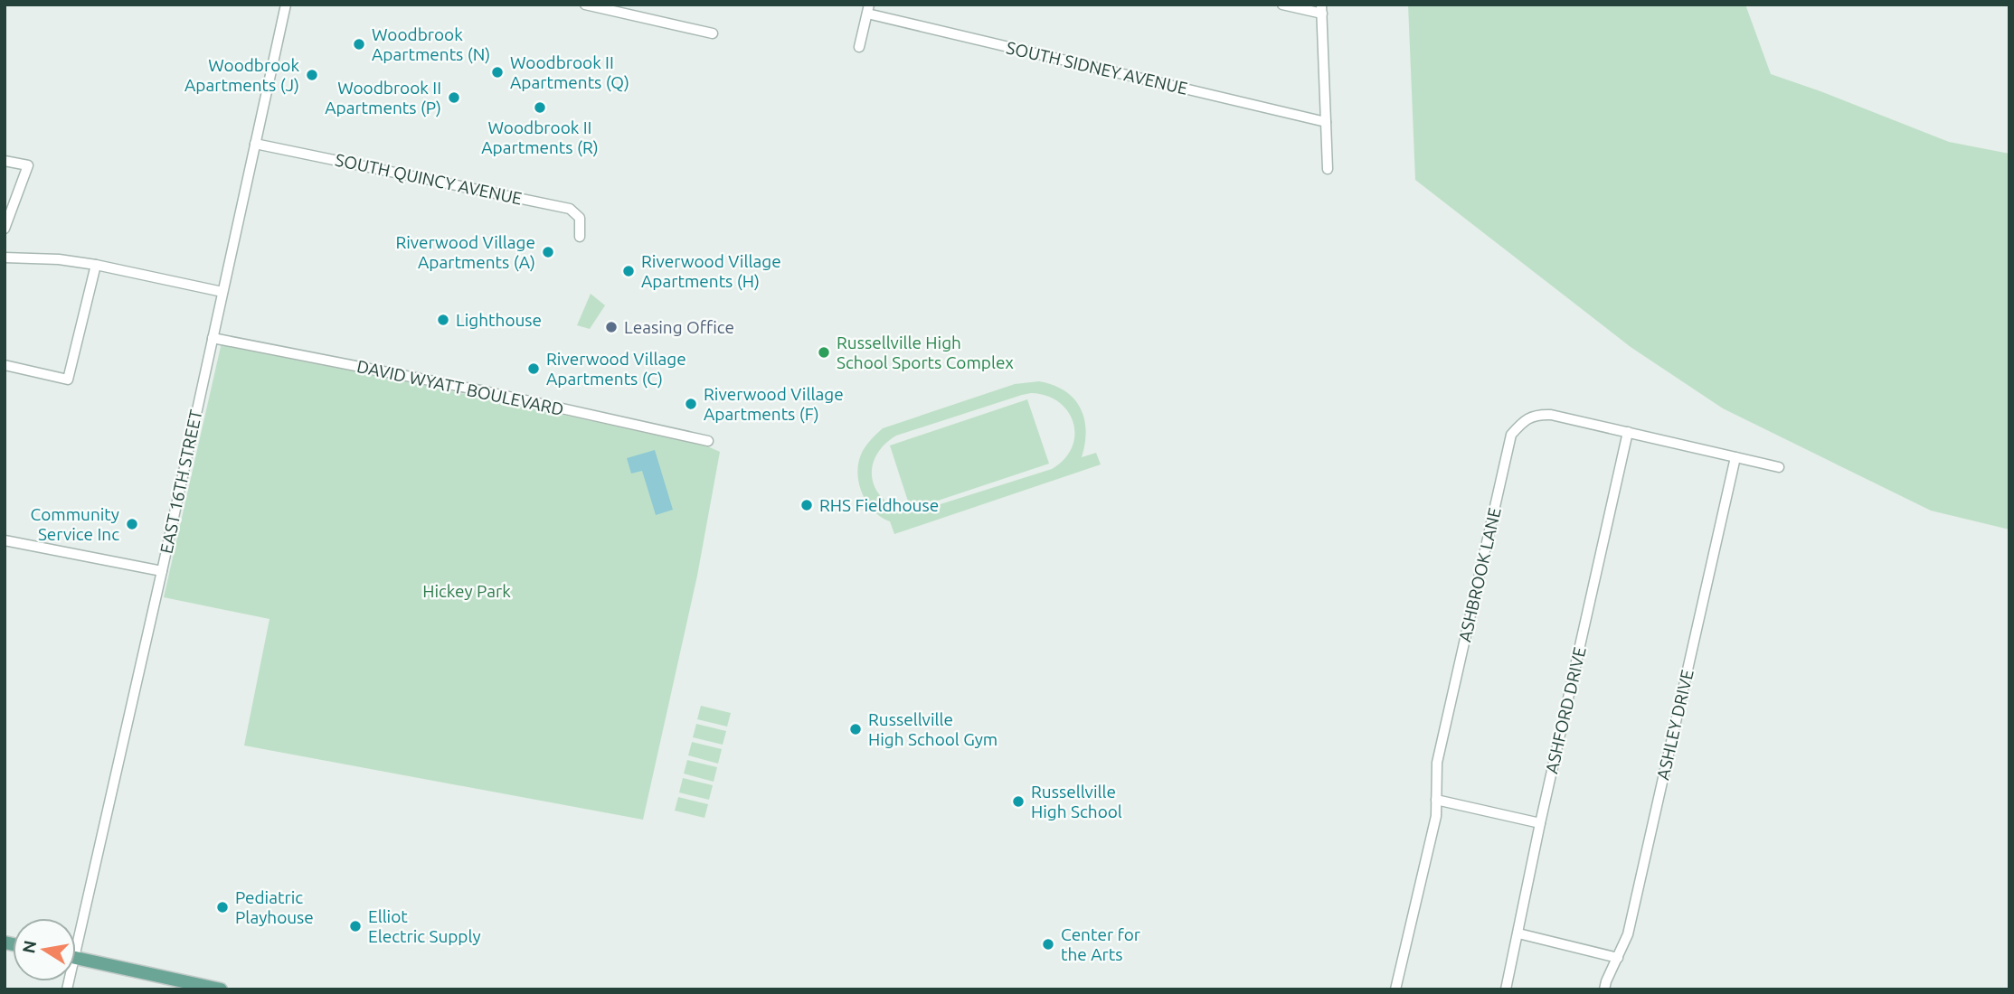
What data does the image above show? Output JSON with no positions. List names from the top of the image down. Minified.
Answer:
{"streets":{"street":["SOUTH SIDNEY AVENUE","SOUTH QUINCY AVENUE","DAVID WYATT BOULEVARD","EAST 16TH STREET","ASHBROOK LANE","ASHFORD DRIVE","ASHLEY DRIVE"]},"crossings":[["SOUTH QUINCY AVENUE","EAST 16TH STREET"],["DAVID WYATT BOULEVARD","EAST 16TH STREET"],["ASHBROOK LANE","ASHFORD DRIVE"],["ASHBROOK LANE","ASHLEY DRIVE"]],"parks":["Hickey Park"],"places":["Woodbrook Apartments (N)","Woodbrook II Apartments (Q)","Woodbrook Apartments (J)","Woodbrook II Apartments (P)","Woodbrook II Apartments (R)","Riverwood Village Apartments (A)","Riverwood Village Apartments (H)","Lighthouse","Leasing Office","Russellville High School Sports Complex","Riverwood Village Apartments (C)","Riverwood Village Apartments (F)","RHS Fieldhouse","Community Service Inc","Russellville High School Gym","Russellville High School","Pediatric Playhouse","Elliot Electric Supply","Center for the Arts"],"north":"left"}
